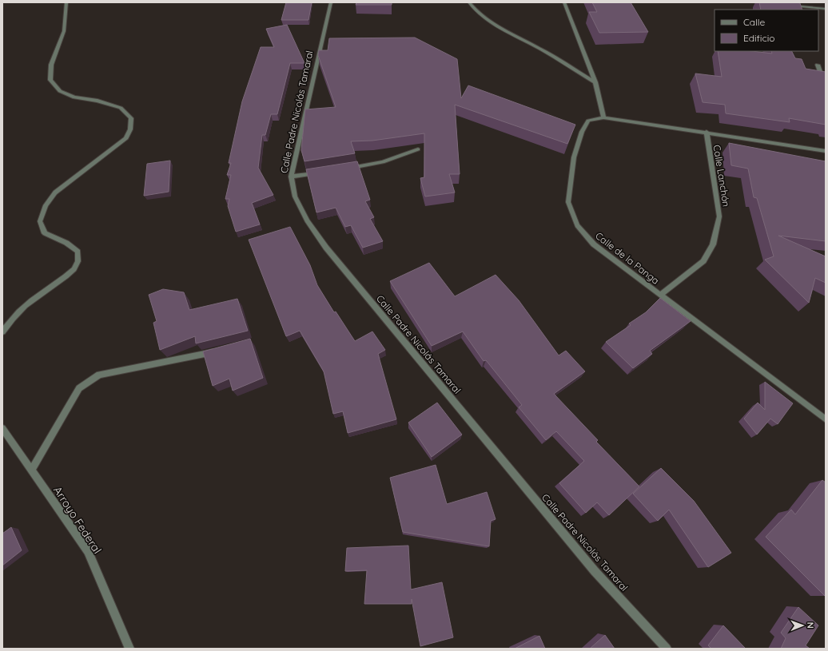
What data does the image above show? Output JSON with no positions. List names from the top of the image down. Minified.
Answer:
{"streets":{"street":["Calle Padre Nicolás Tamaral","Calle Lanchón","Calle de la Panga","Arroyo Federal"]},"crossings":[["Calle Lanchón","Calle de la Panga"]],"legend":["Calle","Edificio"],"north":"right"}
